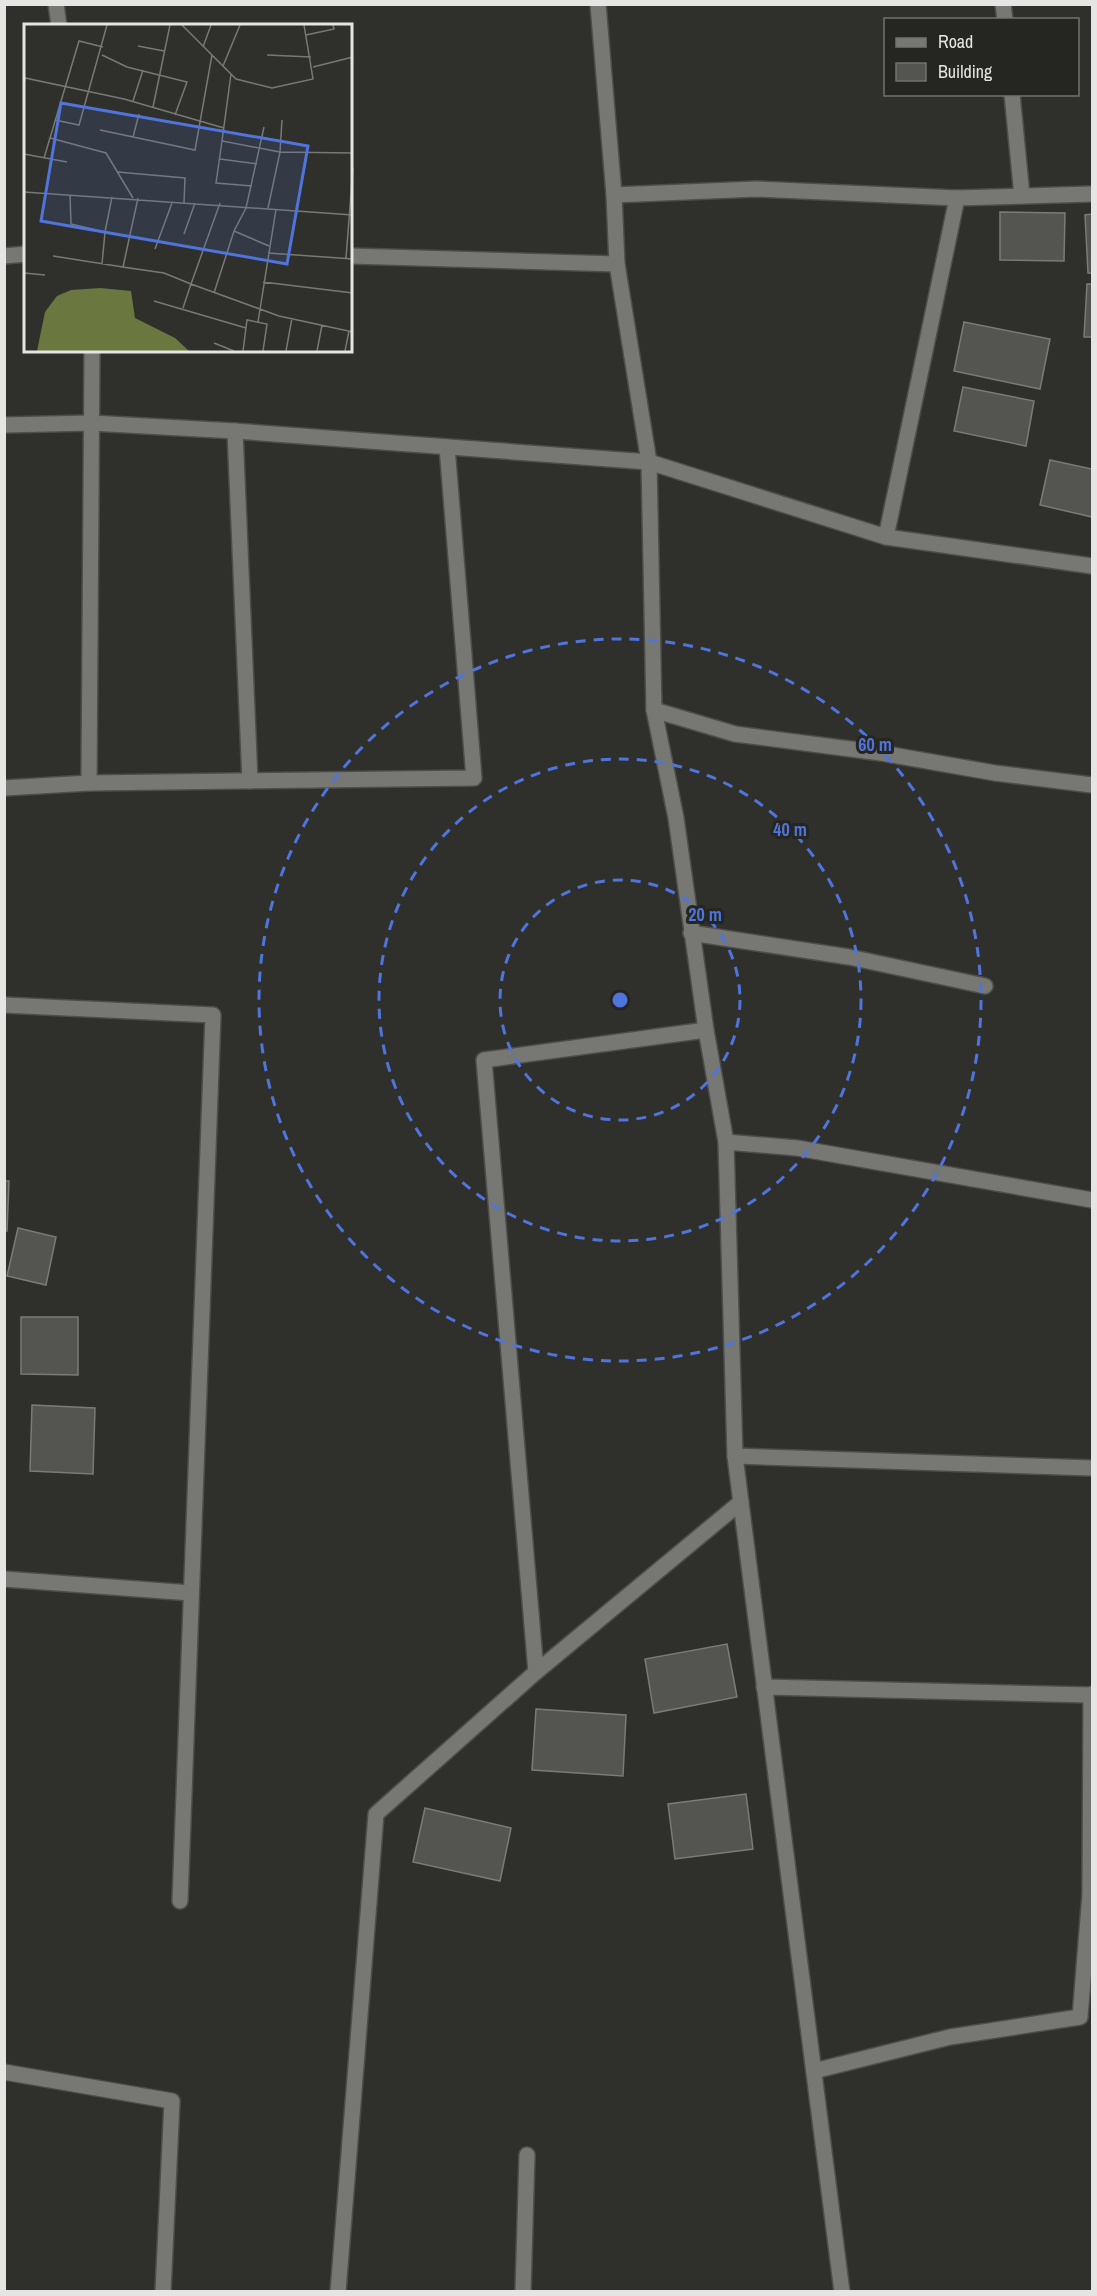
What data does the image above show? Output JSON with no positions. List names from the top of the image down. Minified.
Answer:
{"legend":["Road","Building"],"rings":["60 m","40 m","20 m"]}
